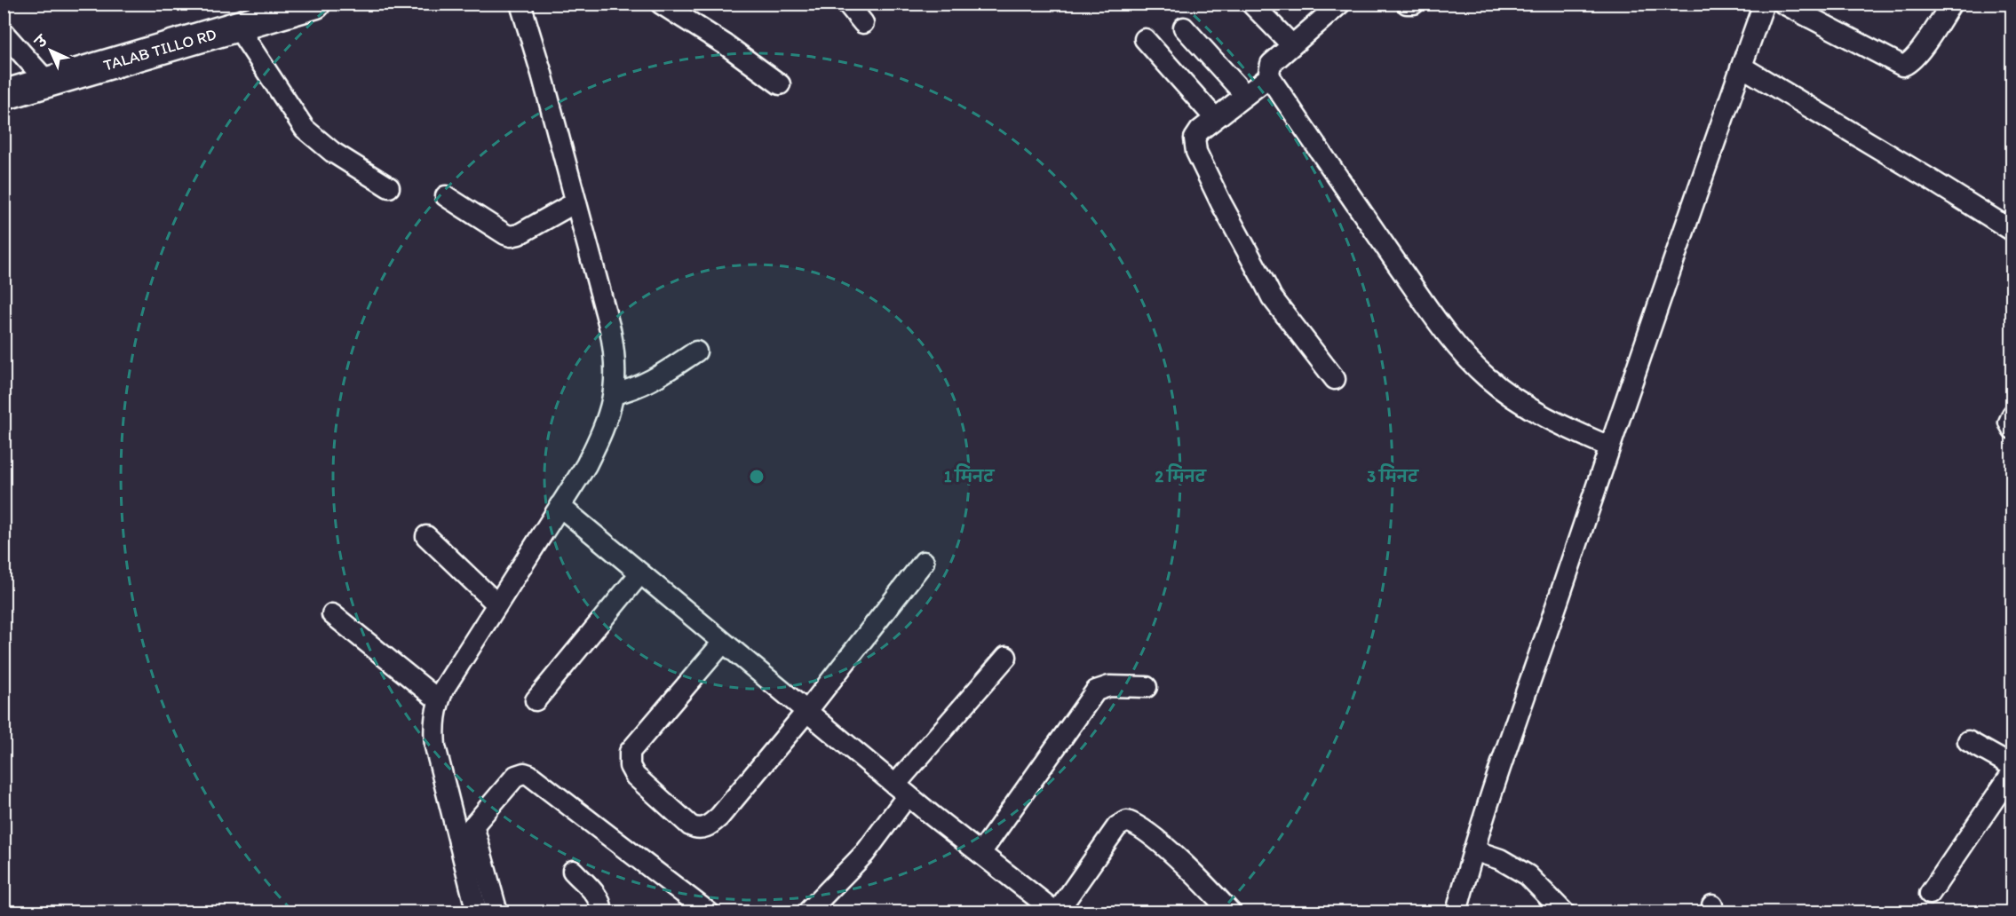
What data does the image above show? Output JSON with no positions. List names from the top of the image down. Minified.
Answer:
{"streets":{"main road":["TALAB TILLO RD"]},"north":"top left","rings":["1 मिनट","2 मिनट","3 मिनट"]}
